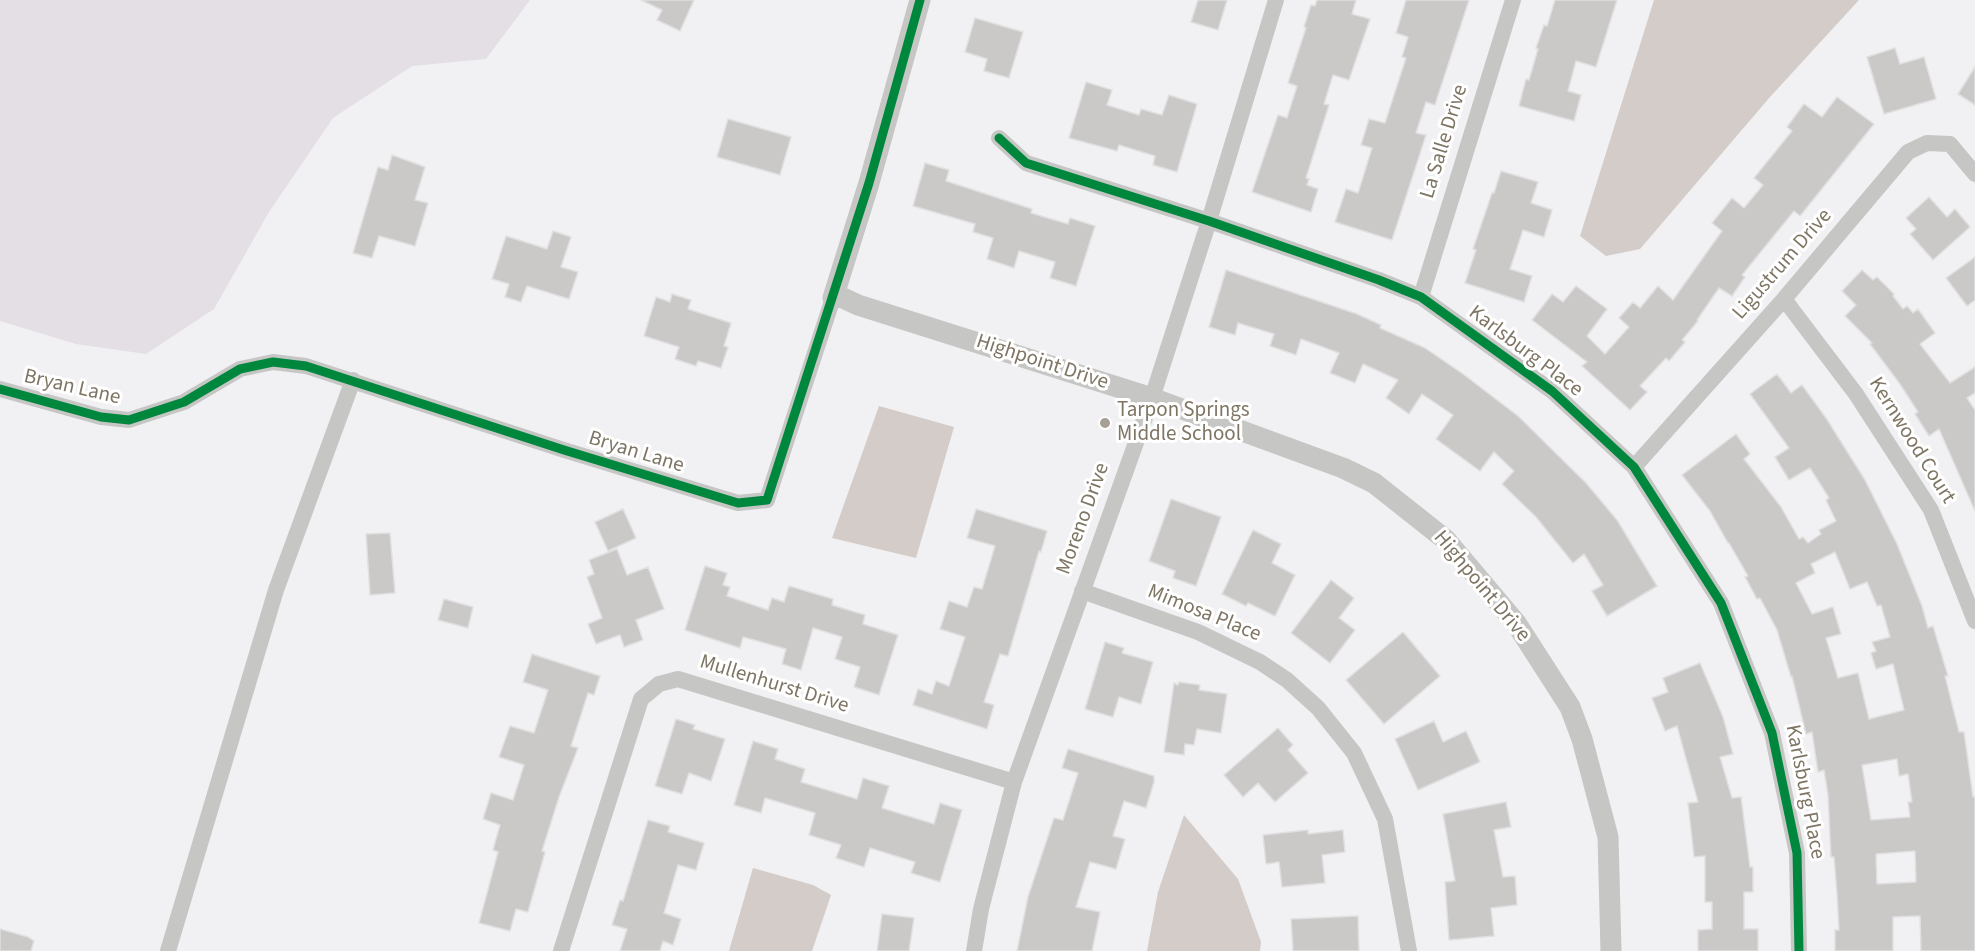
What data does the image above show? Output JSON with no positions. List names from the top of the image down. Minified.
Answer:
{"streets":{"street":["La Salle Drive","Ligustrum Drive","Karlsburg Place","Highpoint Drive","Bryan Lane","Kernwood Court","Moreno Drive","Mimosa Place","Mullenhurst Drive"]},"crossings":[["La Salle Drive","Karlsburg Place"],["Ligustrum Drive","Karlsburg Place"],["Ligustrum Drive","Kernwood Court"],["Karlsburg Place","Moreno Drive"],["Highpoint Drive","Bryan Lane"],["Highpoint Drive","Moreno Drive"],["Moreno Drive","Mimosa Place"],["Moreno Drive","Mullenhurst Drive"]],"places":["Tarpon Springs Middle School"]}
